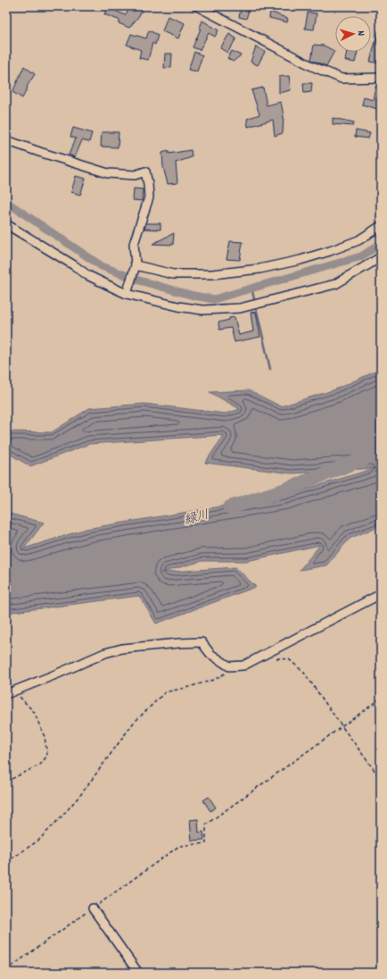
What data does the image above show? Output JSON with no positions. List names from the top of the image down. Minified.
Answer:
{"water":["緑川"],"north":"right"}
